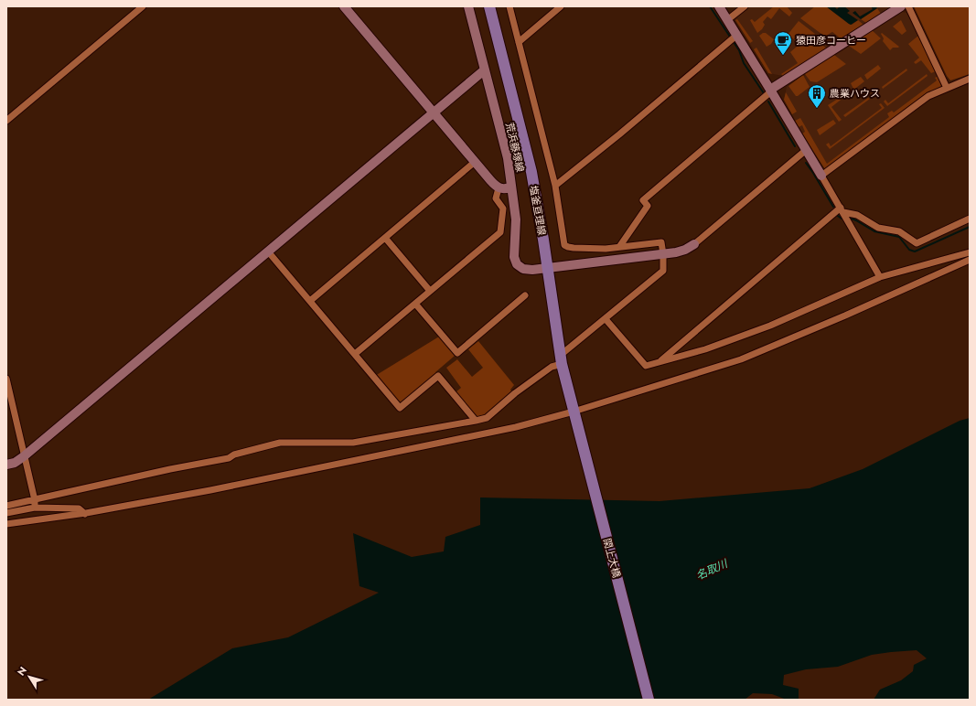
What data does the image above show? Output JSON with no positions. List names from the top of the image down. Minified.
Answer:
{"streets":{"main road":["塩釜亘理線","閖上大橋"],"street":["荒浜藤塚線"]},"crossings":[["荒浜藤塚線","塩釜亘理線"],["塩釜亘理線","閖上大橋"]],"water":["名取川"],"places":{"cafe":["猿田彦コーヒー"],"building":["農業ハウス"]},"north":"top left"}
